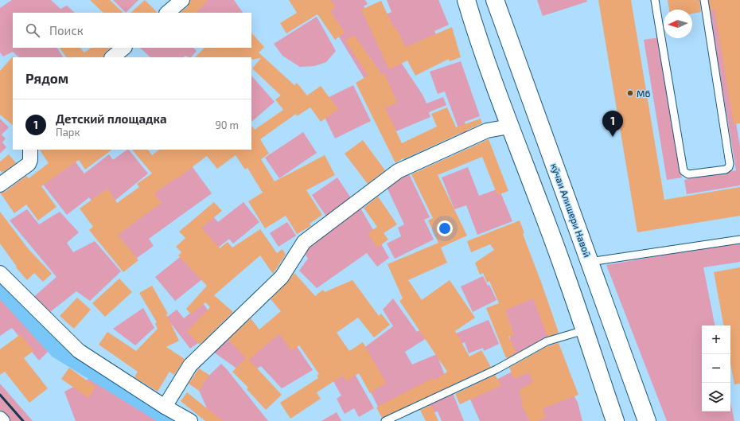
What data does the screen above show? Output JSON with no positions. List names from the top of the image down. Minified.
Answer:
{"streets":{"street":["кӯчаи Алишери Навоӣ"]},"places":["М6"],"north":"left","page":{"search":"Поиск","heading":"Рядом","list":[{"mark":"1","name":"Детский площадка","note":"Парк","value":"90 m"}],"pins":"1","map_buttons":["+","−"]}}
